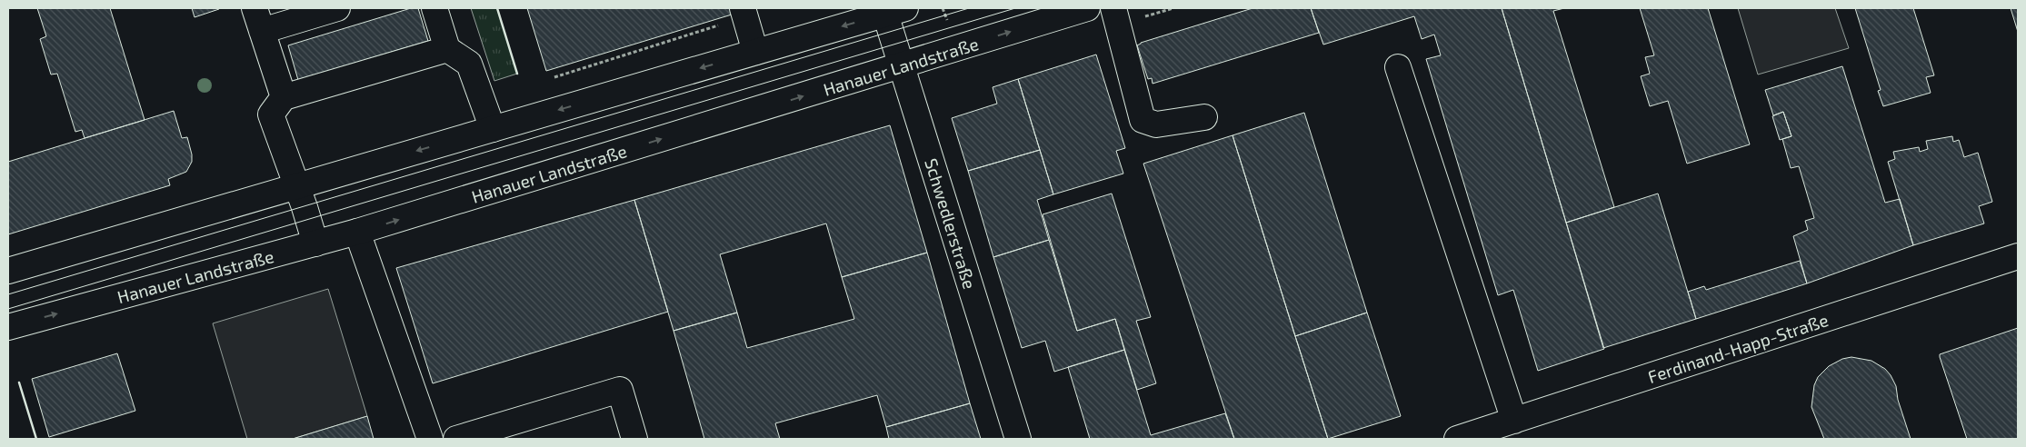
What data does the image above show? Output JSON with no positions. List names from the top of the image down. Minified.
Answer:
{"streets":{"main road":["Hanauer Landstraße","Schwedlerstraße","Ferdinand-Happ-Straße"]},"crossings":[["Hanauer Landstraße","Schwedlerstraße"]]}
